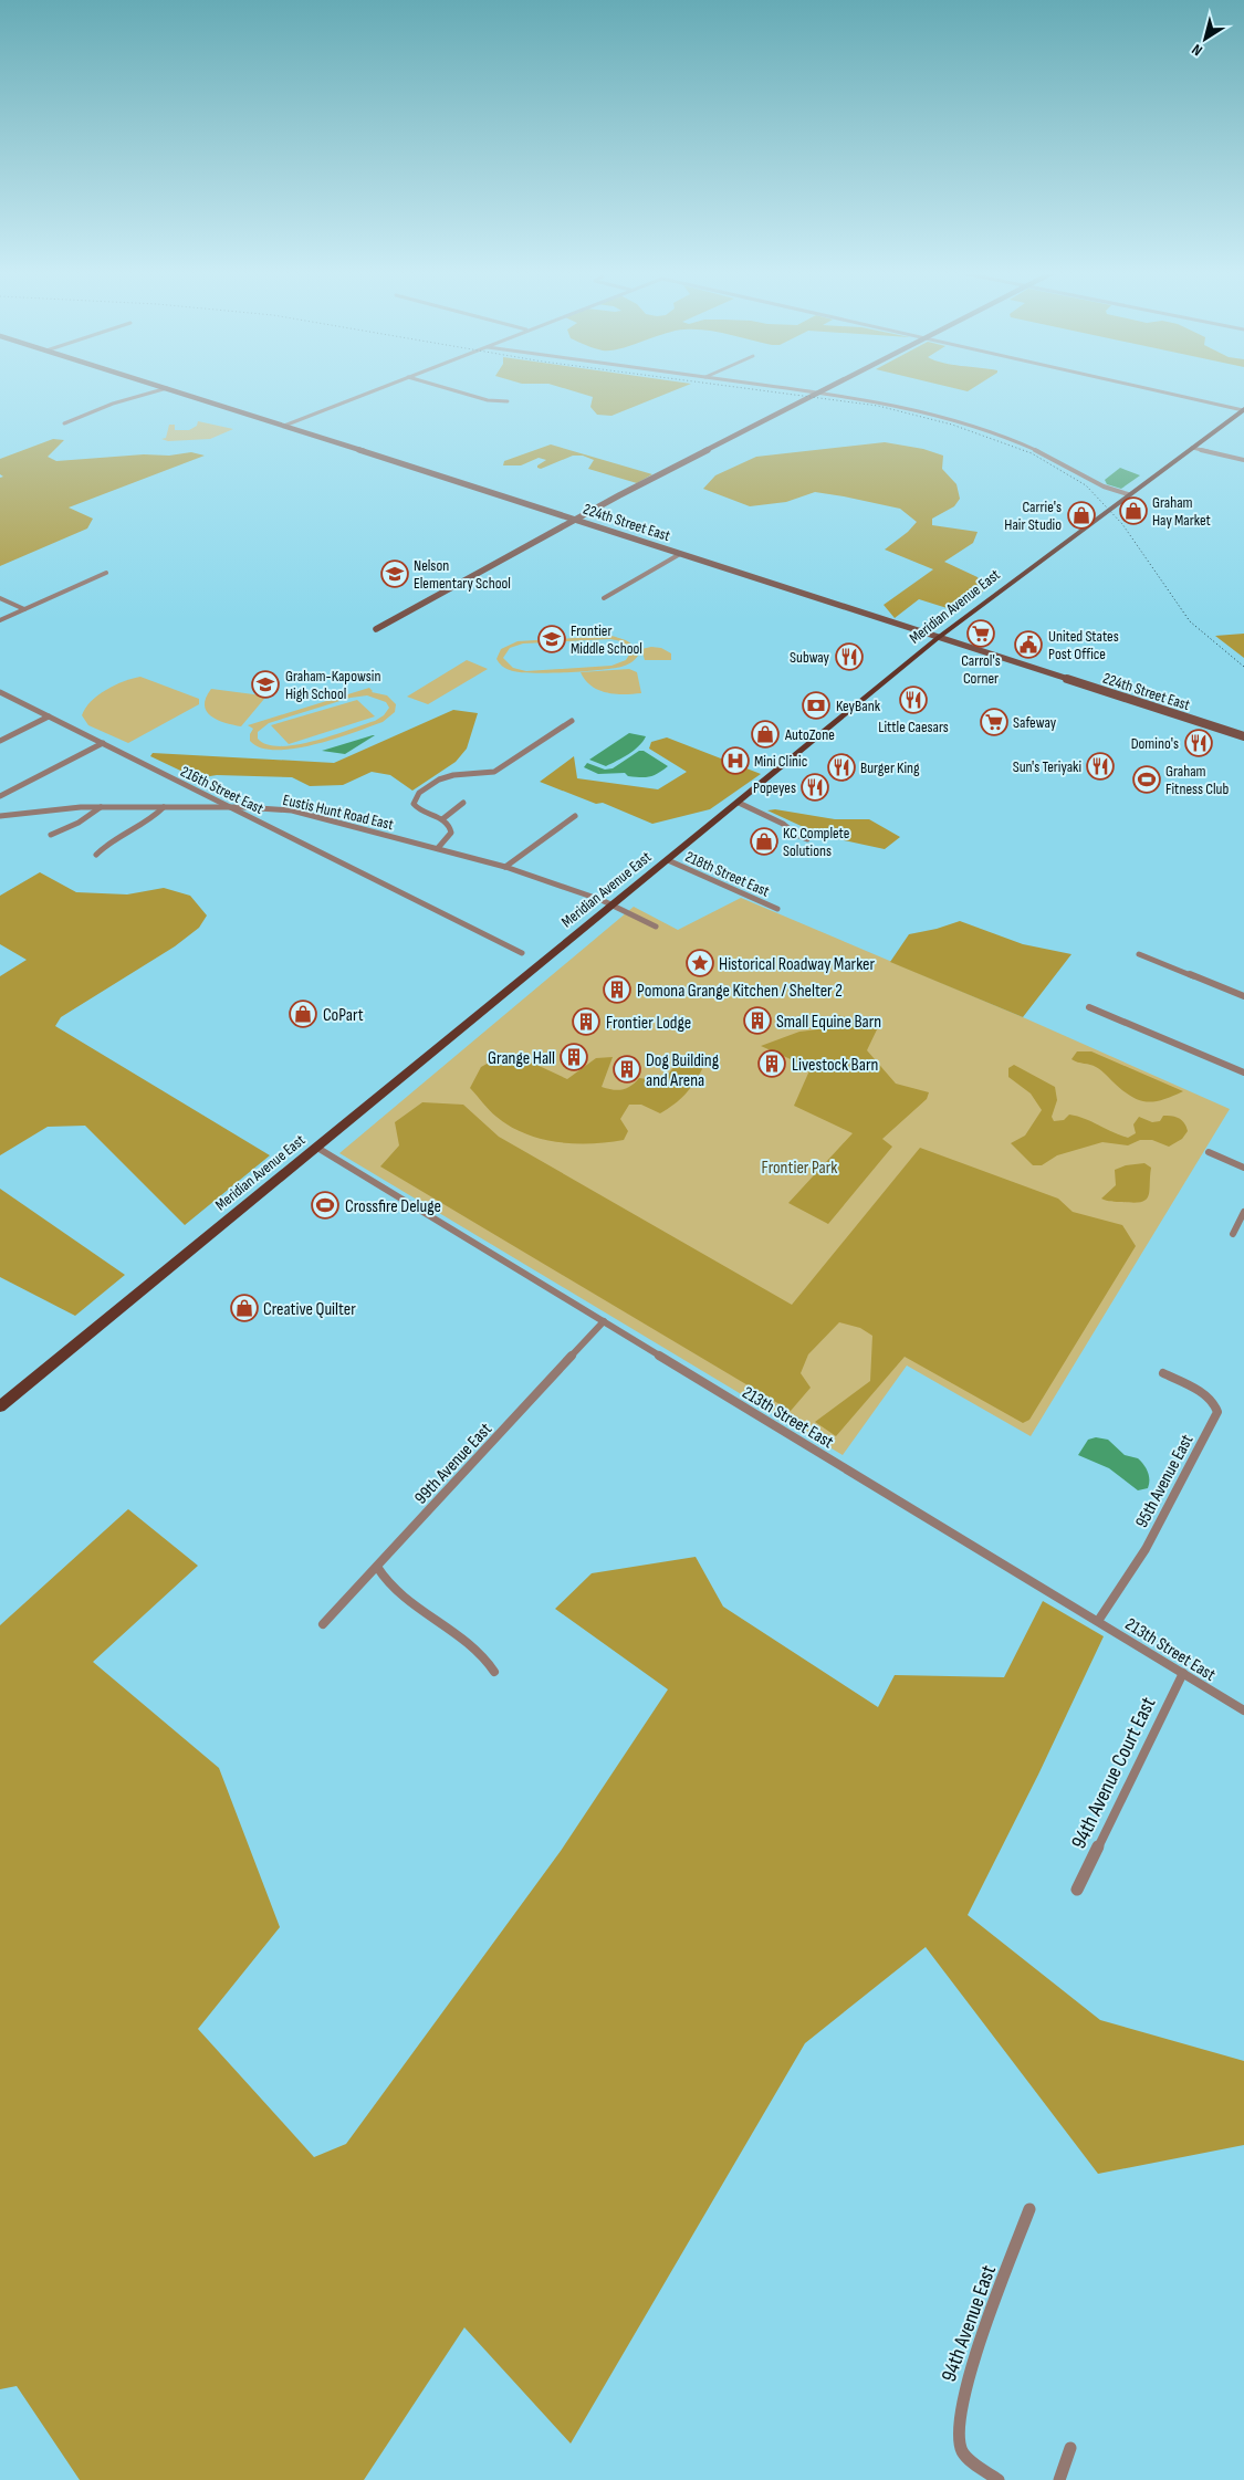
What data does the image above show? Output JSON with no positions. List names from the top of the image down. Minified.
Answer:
{"streets":{"main road":["224th Street East","Meridian Avenue East"],"street":["216th Street East","Eustis Hunt Road East","218th Street East","213th Street East","99th Avenue East","95th Avenue East","94th Avenue Court East","94th Avenue East"]},"crossings":[["224th Street East","Meridian Avenue East"],["Meridian Avenue East","Eustis Hunt Road East"],["Meridian Avenue East","218th Street East"],["Meridian Avenue East","213th Street East"],["216th Street East","Eustis Hunt Road East"],["213th Street East","99th Avenue East"],["213th Street East","95th Avenue East"],["213th Street East","94th Avenue Court East"]],"parks":["Frontier Park"],"places":{"shop":["Graham Hay Market","Carrie's Hair Studio","AutoZone","KC Complete Solutions","CoPart","Creative Quilter"],"school or university":["Nelson Elementary School","Frontier Middle School","Graham-Kapowsin High School"],"supermarket":["Carrol's Corner","Safeway"],"public building":["United States Post Office"],"restaurant":["Subway","Little Caesars","Domino's","Sun's Teriyaki","Burger King","Popeyes"],"bank":["KeyBank"],"hospital":["Mini Clinic"],"sports":["Graham Fitness Club","Crossfire Deluge"],"place":["Historical Roadway Marker"],"building":["Pomona Grange Kitchen / Shelter 2","Small Equine Barn","Frontier Lodge","Grange Hall","Livestock Barn","Dog Building and Arena"]},"north":"bottom left"}
